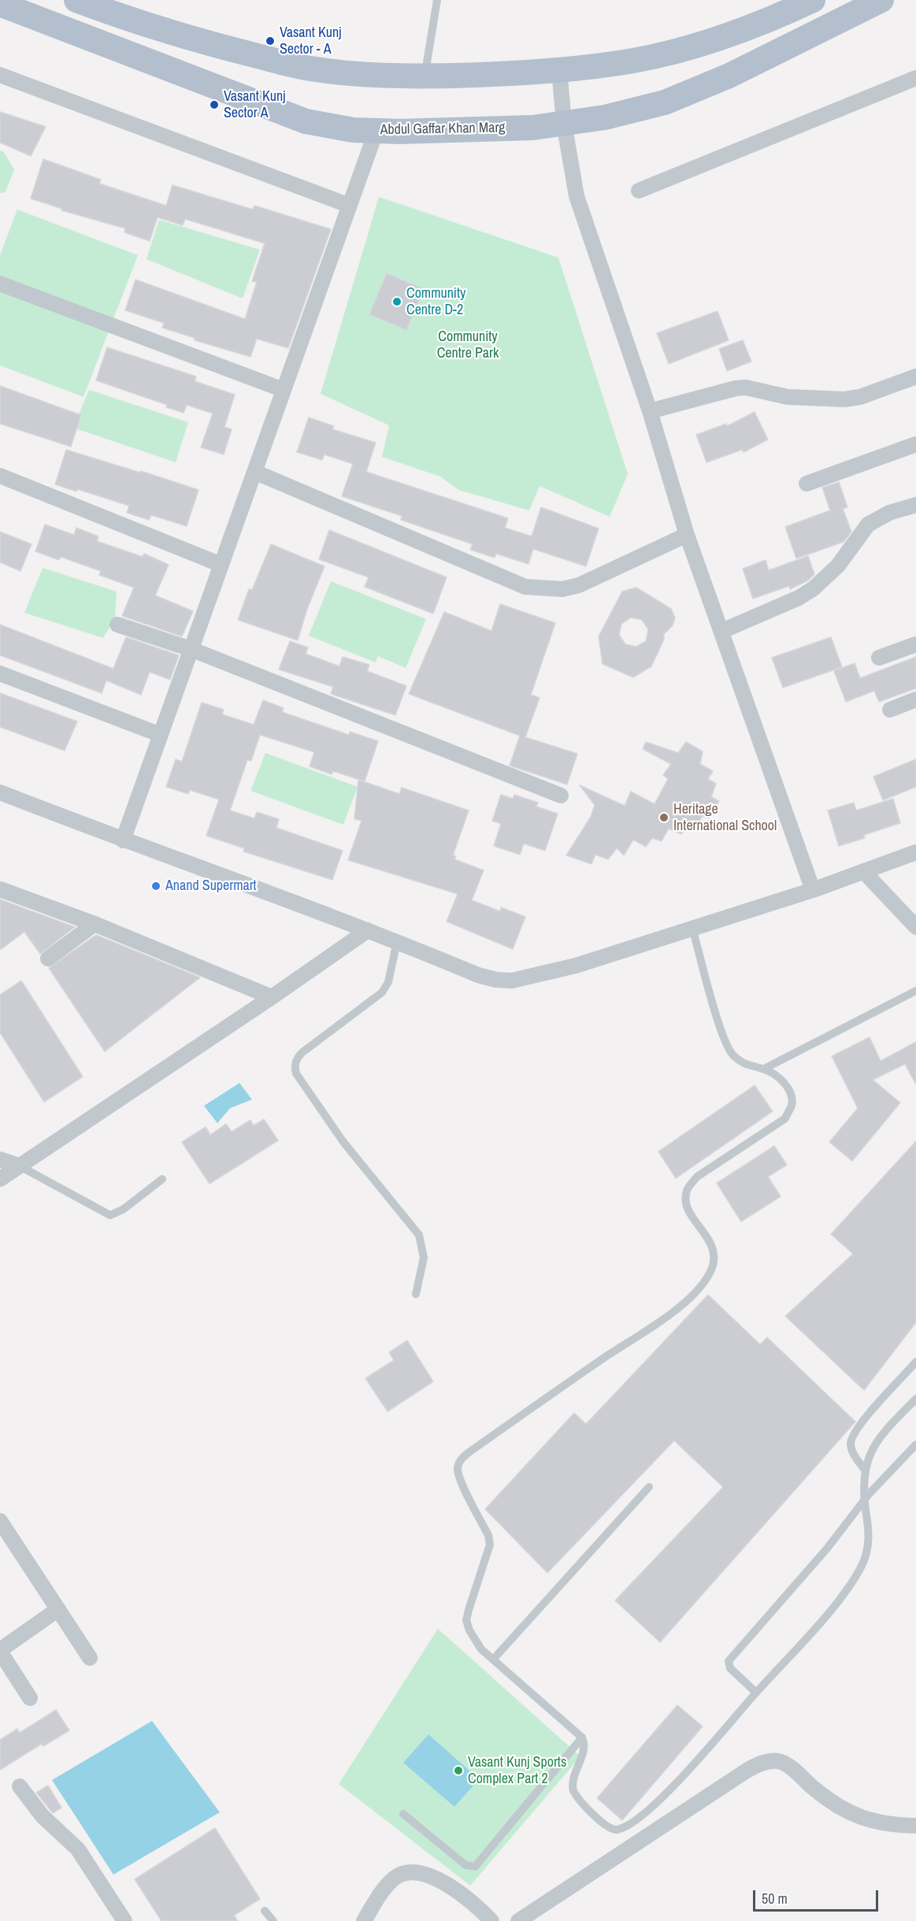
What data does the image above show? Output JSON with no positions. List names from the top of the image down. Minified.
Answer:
{"streets":{"main road":["Abdul Gaffar Khan Marg"]},"parks":["Community Centre Park"],"places":["Vasant Kunj Sector - A","Vasant Kunj Sector A","Community Centre D-2","Heritage International School","Anand Supermart","Vasant Kunj Sports Complex Part 2"],"scale_bar":"50 m"}
